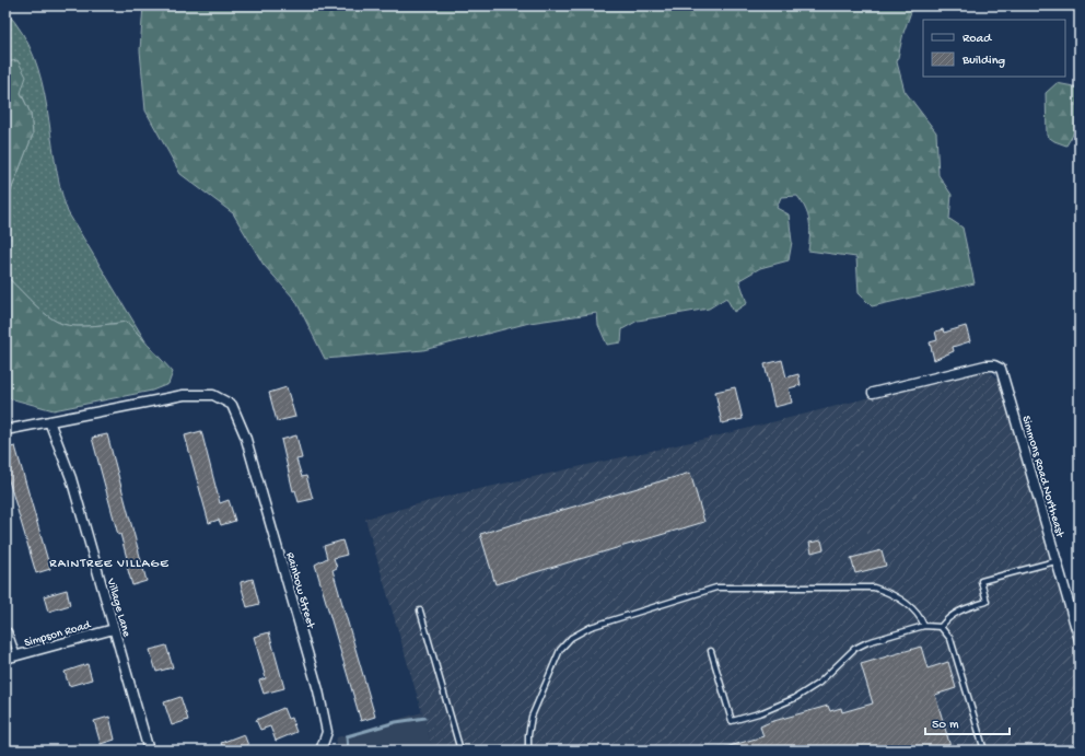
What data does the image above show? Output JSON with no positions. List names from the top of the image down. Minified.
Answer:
{"streets":{"street":["Simmons Road Northeast","Rainbow Street","Village Lane","Simpson Road"]},"crossings":[["Rainbow Street","Village Lane"],["Village Lane","Simpson Road"]],"districts":["RAINTREE VILLAGE"],"legend":["Road","Building"],"scale_bar":"50 m"}
